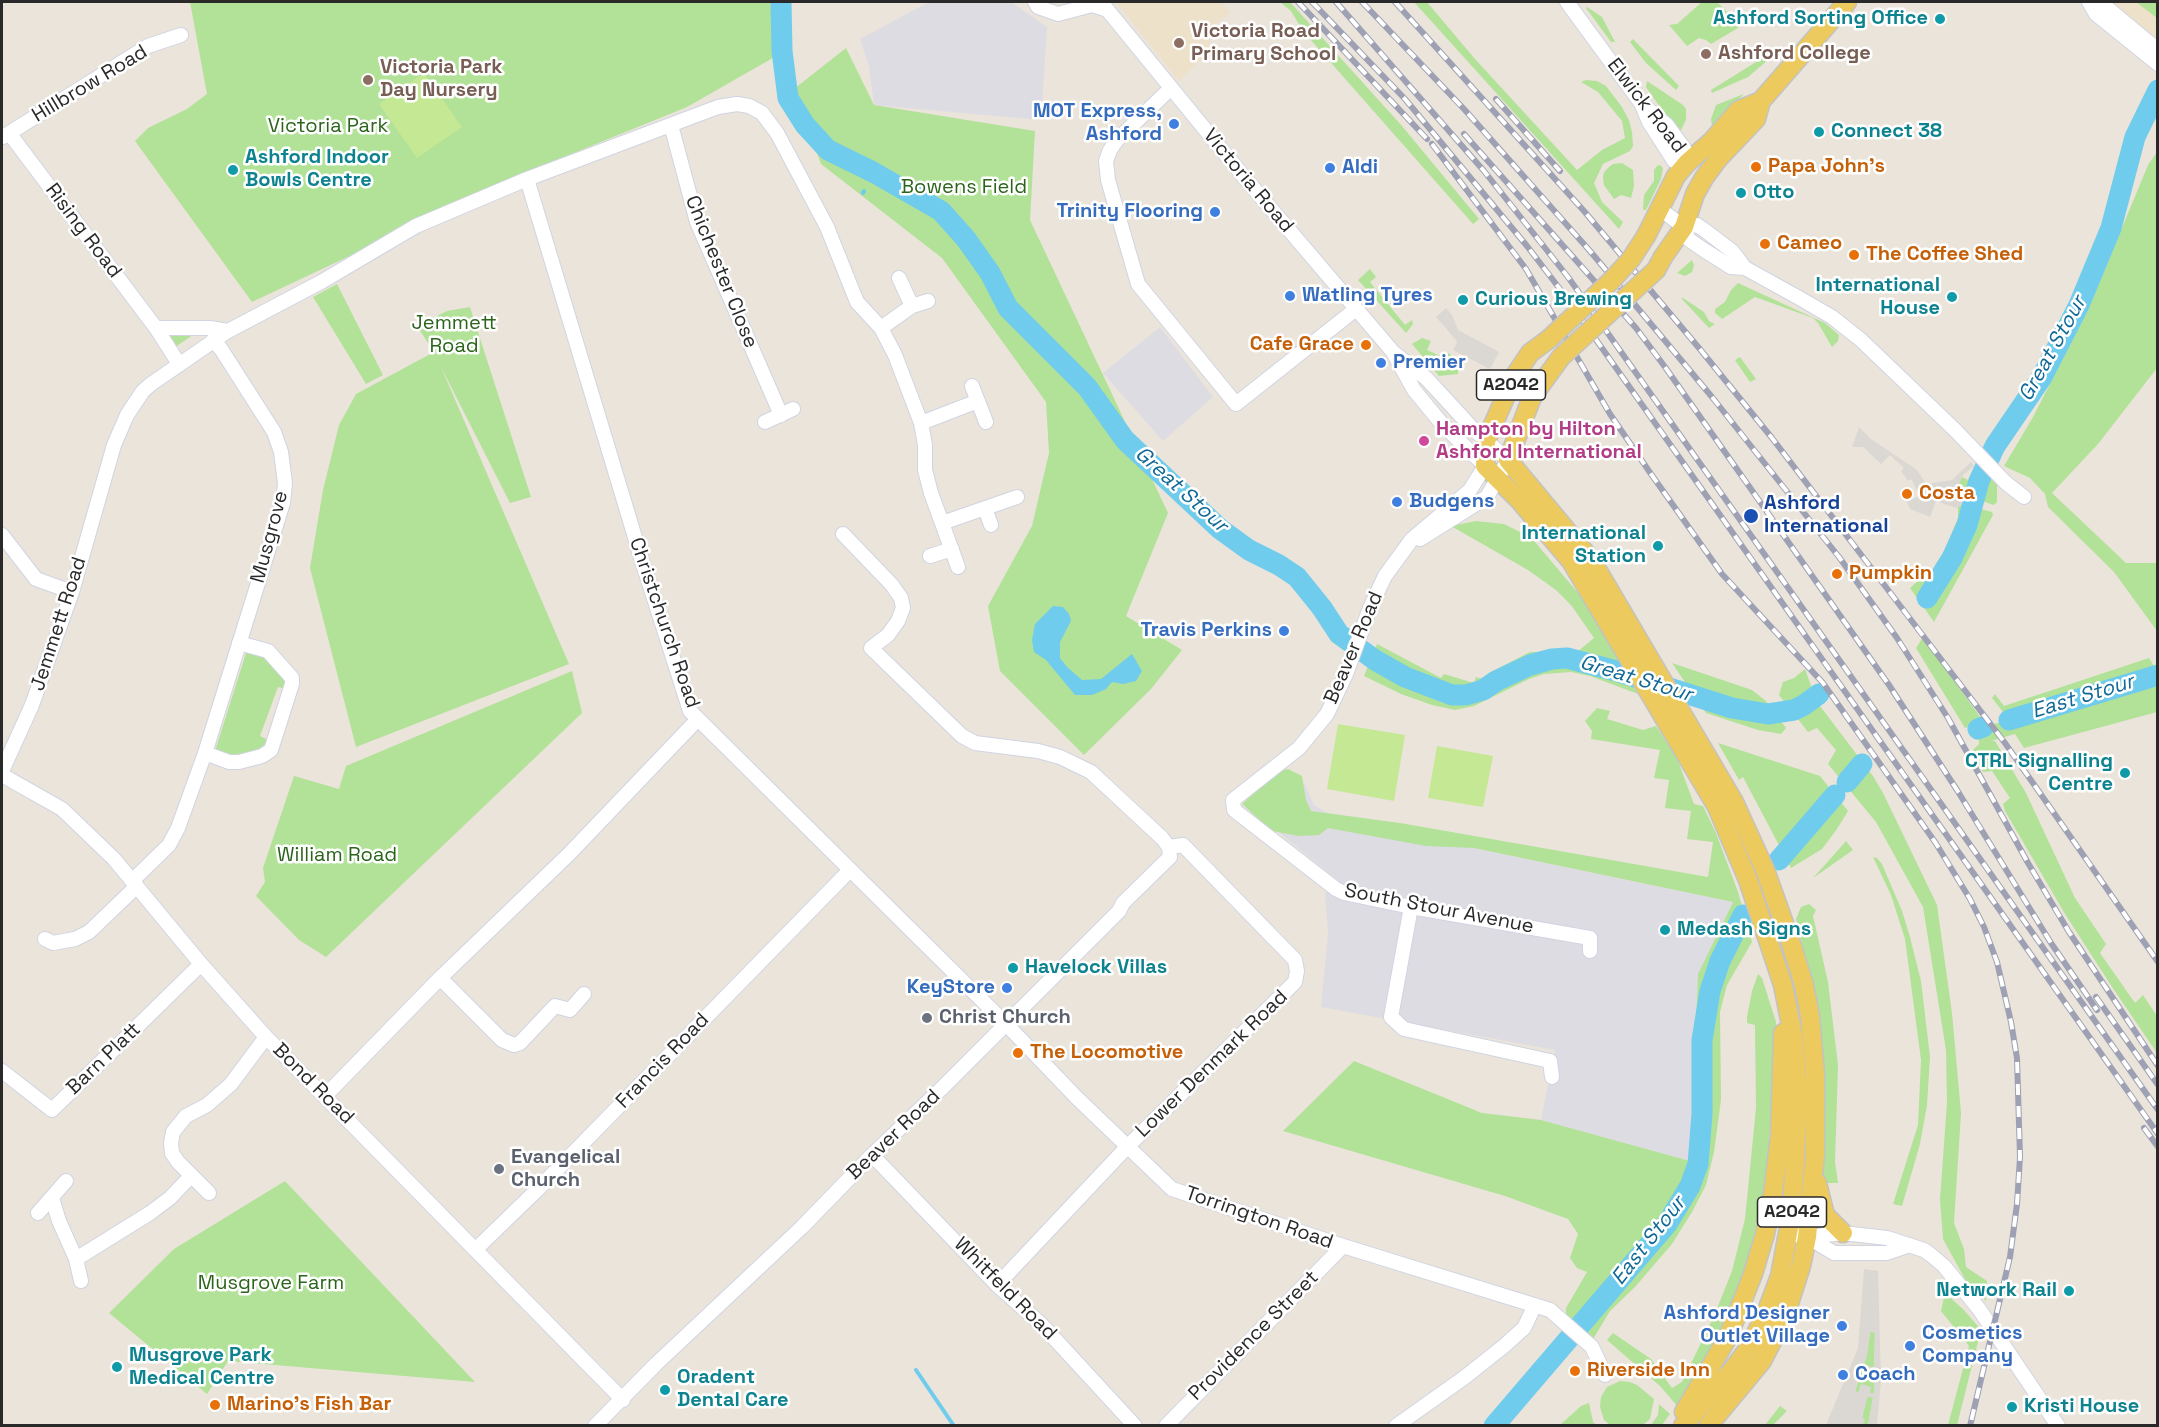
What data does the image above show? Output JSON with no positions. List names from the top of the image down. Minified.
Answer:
{"streets":{"main road":["A2042","Beaver Road"],"street":["Hillbrow Road","Elwick Road","Victoria Road","Rising Road","Chichester Close","Musgrove","Christchurch Road","Jemmett Road","South Stour Avenue","Barn Platt","Francis Road","Lower Denmark Road","Bond Road","Torrington Road","Whitfeld Road","Providence Street"]},"crossings":[["Hillbrow Road","Rising Road"],["Elwick Road","A2042"],["Victoria Road","A2042"],["Victoria Road","Beaver Road"],["Rising Road","Jemmett Road"],["Chichester Close","Jemmett Road"],["A2042","Beaver Road"],["Musgrove","Jemmett Road"],["Musgrove","Bond Road"],["Christchurch Road","Jemmett Road"],["Christchurch Road","Beaver Road"],["Christchurch Road","Francis Road"],["Christchurch Road","Torrington Road"],["Jemmett Road","Bond Road"],["Beaver Road","South Stour Avenue"],["Beaver Road","Lower Denmark Road"],["Beaver Road","Bond Road"],["Beaver Road","Torrington Road"],["Beaver Road","Whitfeld Road"],["Barn Platt","Bond Road"],["Francis Road","Bond Road"],["Lower Denmark Road","Torrington Road"],["Lower Denmark Road","Whitfeld Road"],["Torrington Road","Providence Street"]],"water":["Great Stour","East Stour"],"parks":["Victoria Park","Bowens Field","Jemmett Road","William Road","Musgrove Farm"],"places":["Ashford Sorting Office","Victoria Road Primary School","Ashford College","Victoria Park Day Nursery","MOT Express, Ashford","Connect 38","Papa John's","Aldi","Ashford Indoor Bowls Centre","Otto","Trinity Flooring","Cameo","The Coffee Shed","Watling Tyres","International House","Curious Brewing","Cafe Grace","Premier","Hampton by Hilton Ashford International","Costa","Budgens","Ashford International","International Station","Pumpkin","Travis Perkins","CTRL Signalling Centre","Medash Signs","Havelock Villas","KeyStore","Christ Church","The Locomotive","Evangelical Church","Network Rail","Ashford Designer Outlet Village","Cosmetics Company","Musgrove Park Medical Centre","Riverside Inn","Coach","Oradent Dental Care","Marino's Fish Bar","Kristi House"]}
